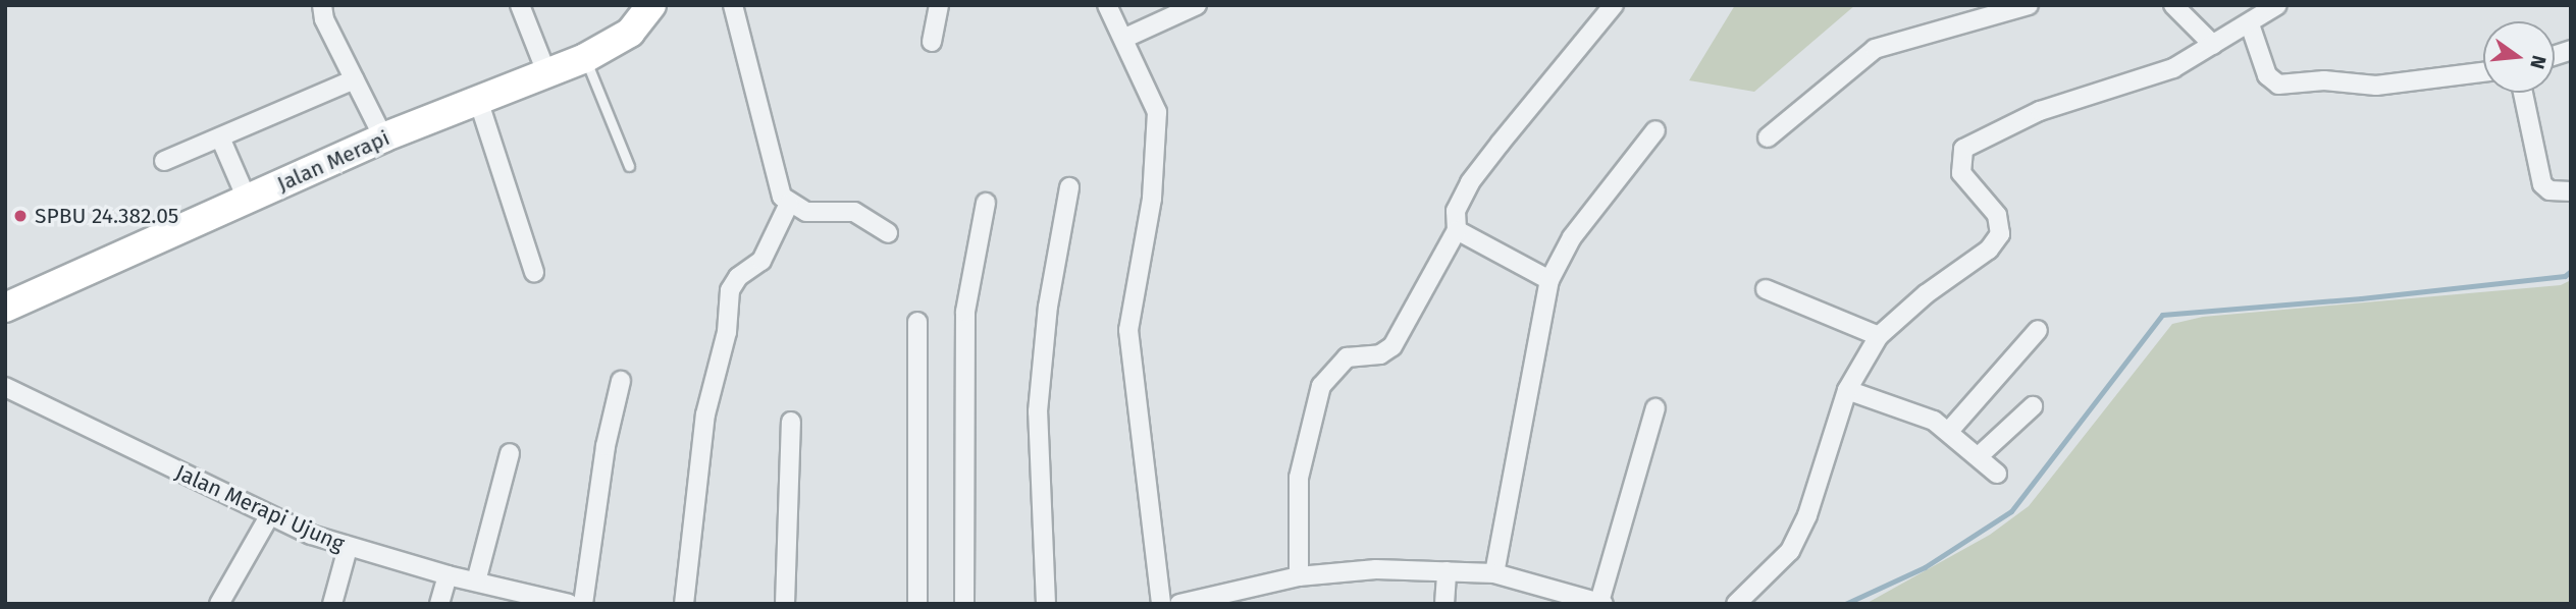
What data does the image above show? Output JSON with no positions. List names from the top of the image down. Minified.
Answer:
{"streets":{"main road":["Jalan Merapi"],"street":["Jalan Merapi Ujung"]},"places":["SPBU 24.382.05"],"north":"right"}
